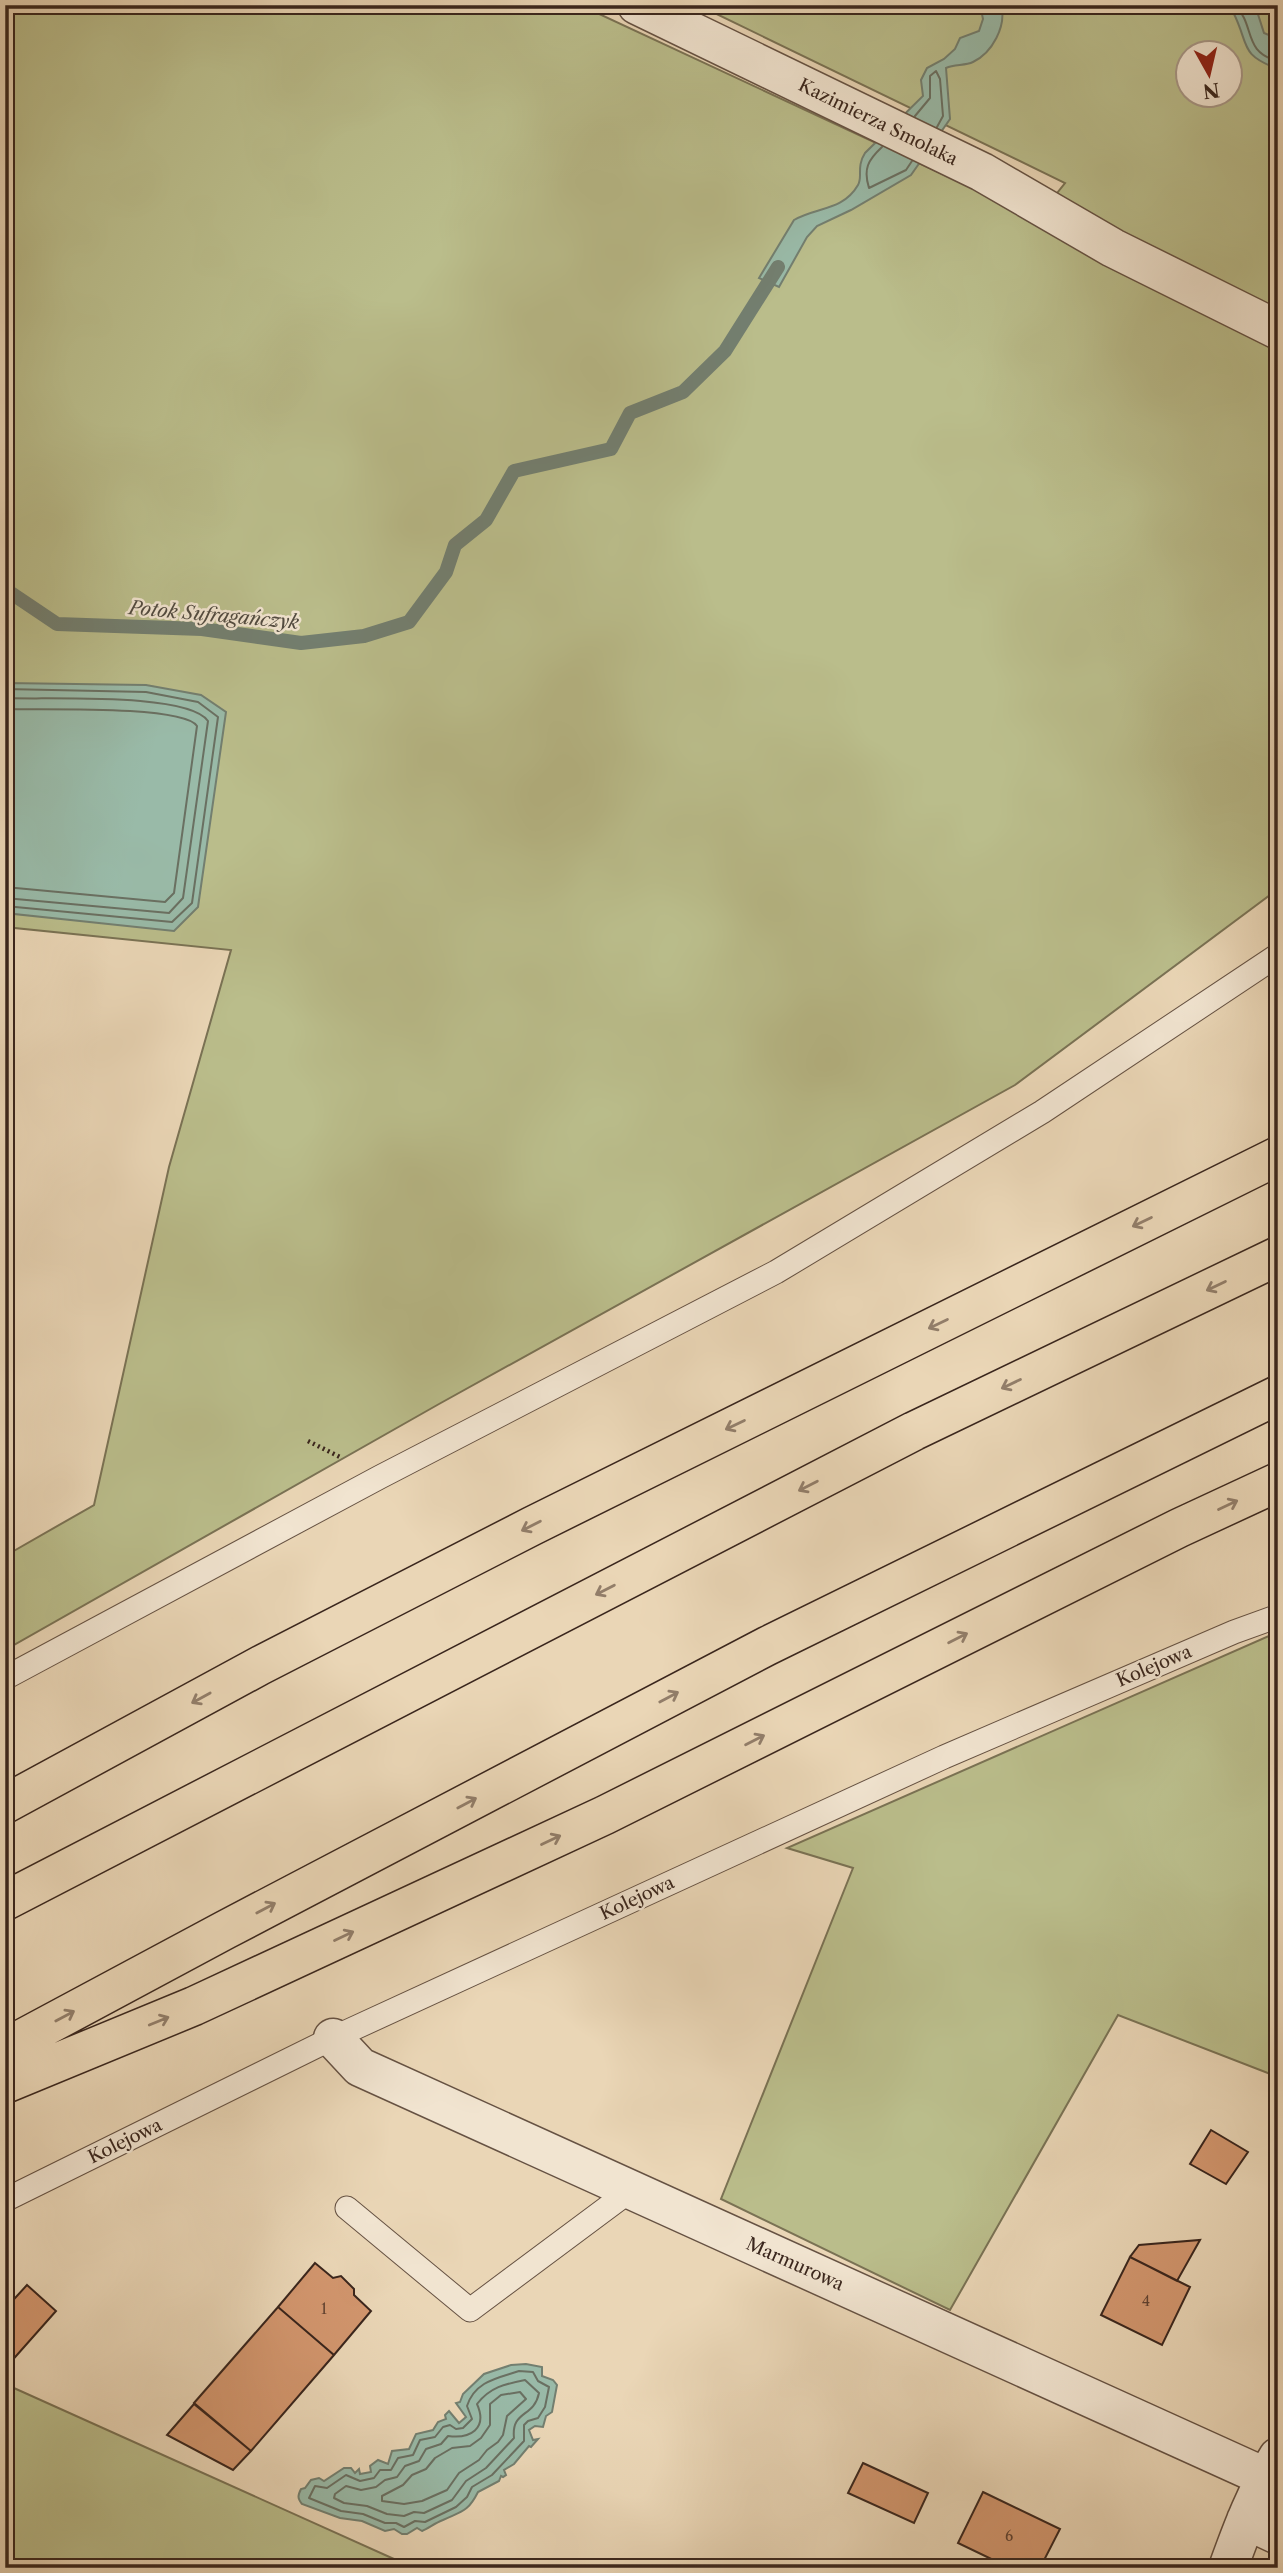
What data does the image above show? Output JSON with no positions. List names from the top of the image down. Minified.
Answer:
{"streets":{"street":["Kazimierza Smolaka","Marmurowa"],"lane":["Kolejowa"]},"crossings":[["Kolejowa","Marmurowa"]],"water":["Potok Sufragańczyk"],"house_numbers":["4","1","6"],"north":"bottom"}
